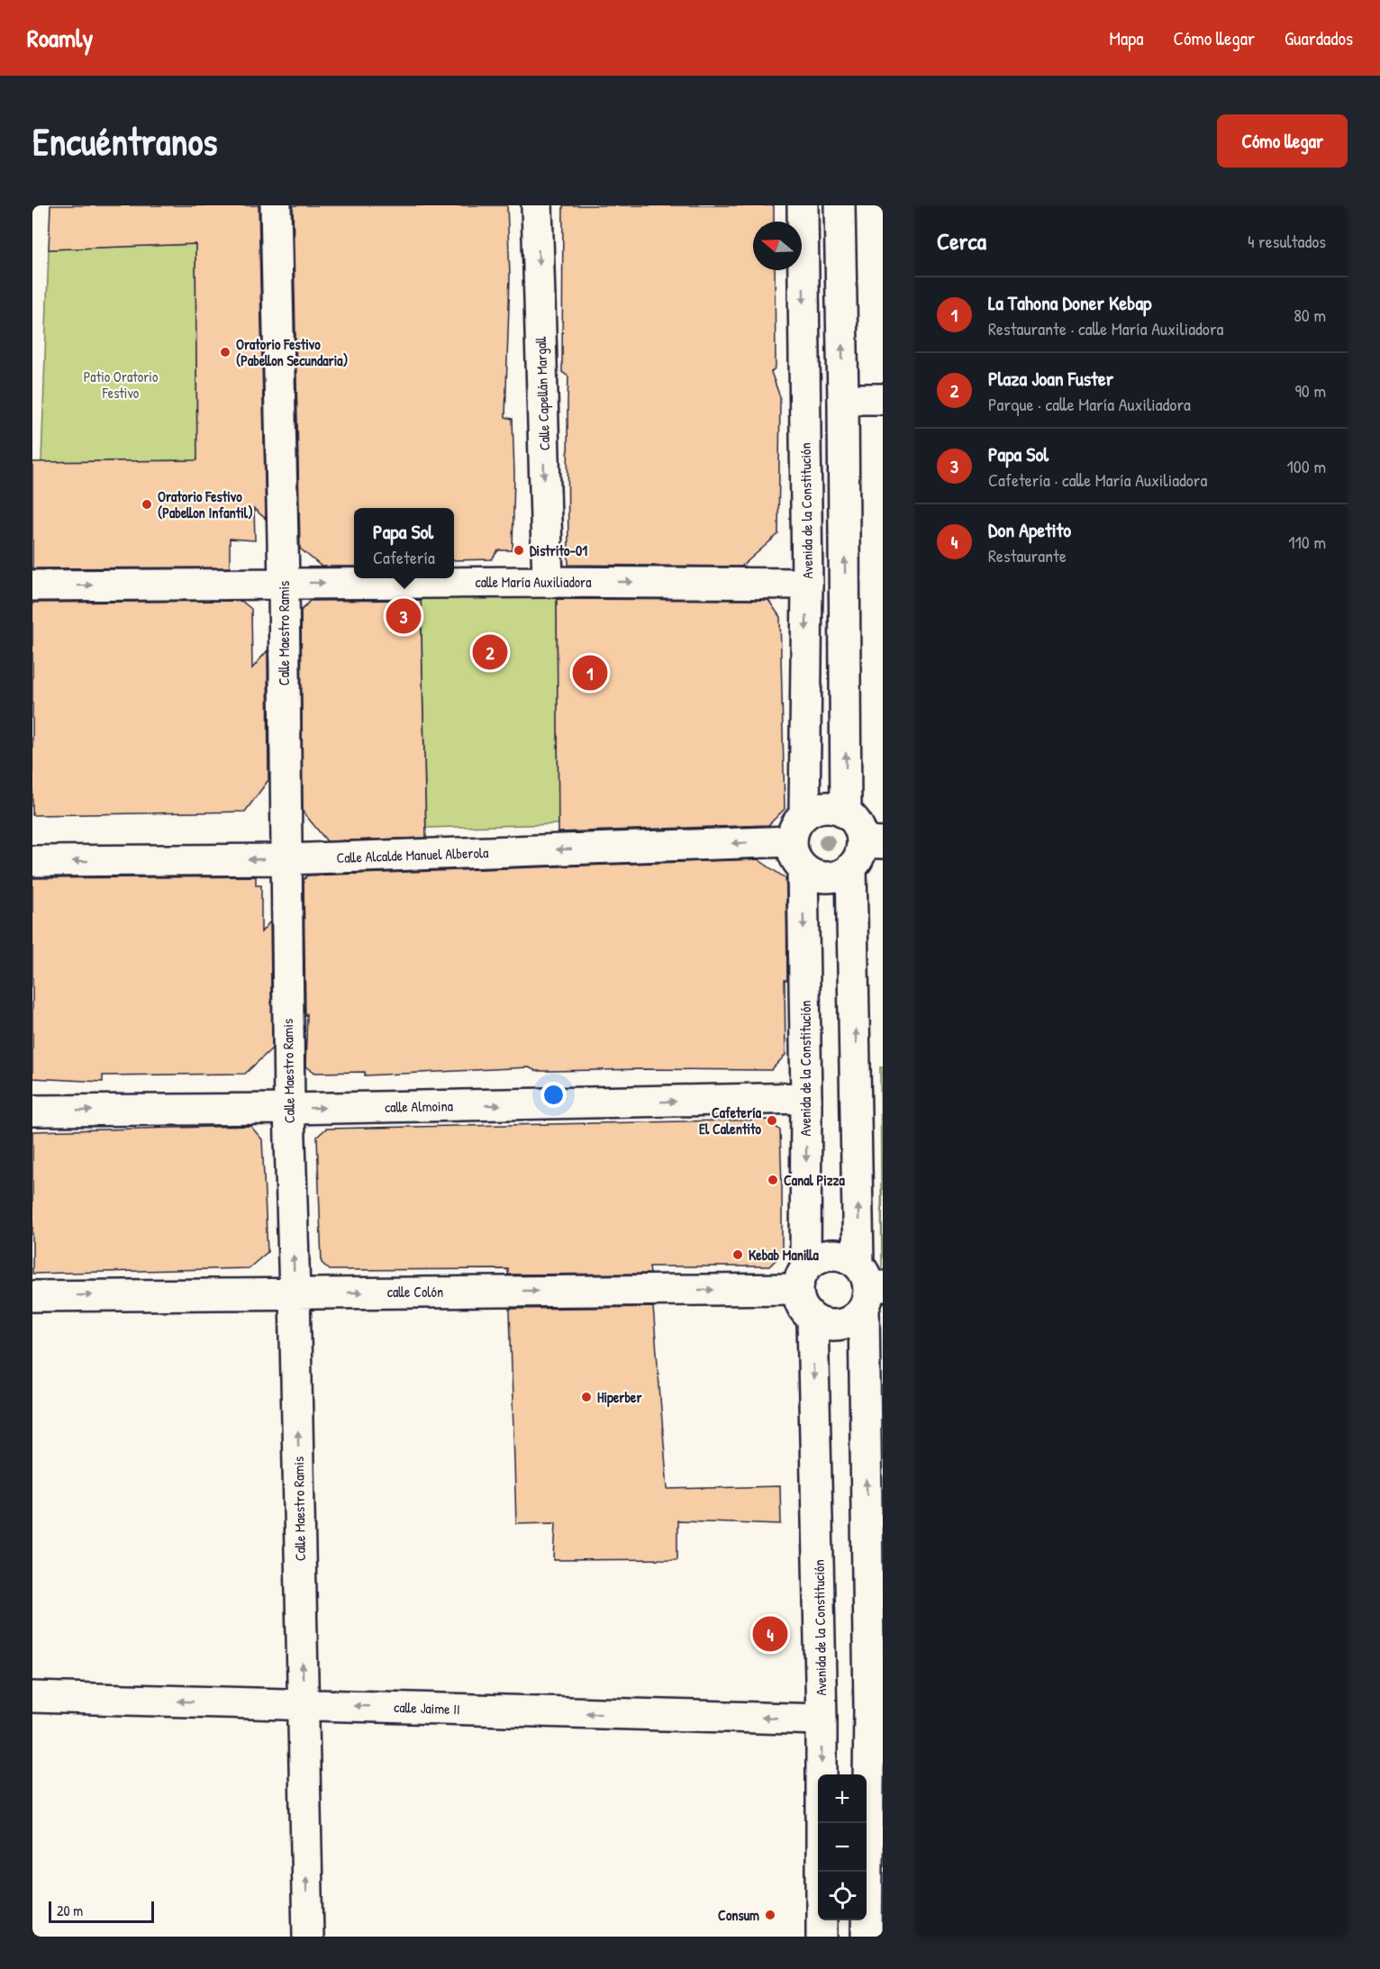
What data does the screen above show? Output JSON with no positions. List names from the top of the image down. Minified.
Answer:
{"streets":{"street":["Calle Capellán Margall","Avenida de la Constitución","calle María Auxiliadora","Calle Maestro Ramis","Calle Alcalde Manuel Alberola","calle Almoina","calle Colón","calle Jaime II"]},"crossings":[["Calle Capellán Margall","calle María Auxiliadora"],["Avenida de la Constitución","calle María Auxiliadora"],["Avenida de la Constitución","Calle Alcalde Manuel Alberola"],["Avenida de la Constitución","calle Almoina"],["Avenida de la Constitución","calle Colón"],["Avenida de la Constitución","calle Jaime II"],["calle María Auxiliadora","Calle Maestro Ramis"],["Calle Maestro Ramis","Calle Alcalde Manuel Alberola"],["Calle Maestro Ramis","calle Almoina"],["Calle Maestro Ramis","calle Colón"],["Calle Maestro Ramis","calle Jaime II"]],"one_way":["Calle Capellán Margall","calle María Auxiliadora","Calle Maestro Ramis","Calle Alcalde Manuel Alberola","calle Almoina","calle Colón","calle Jaime II"],"parks":["Patio Oratorio Festivo"],"places":["Oratorio Festivo (Pabellon Secundaria)","Oratorio Festivo (Pabellon Infantil)","Distrito-01","Cafetería El Calentito","Canal Pizza","Kebab Manilla","Hiperber","Consum"],"scale_bar":"20 m","north":"left","page":{"header":"Roamly","nav":["Mapa","Cómo llegar","Guardados"],"buttons":"Cómo llegar","title":"Encuéntranos","heading":["Cerca","4 resultados"],"list":[{"mark":"1","name":"La Tahona Doner Kebap","note":"Restaurante · calle María Auxiliadora","value":"80 m"},{"mark":"2","name":"Plaza Joan Fuster","note":"Parque · calle María Auxiliadora","value":"90 m"},{"mark":"3","name":"Papa Sol","note":"Cafetería · calle María Auxiliadora","value":"100 m"},{"mark":"4","name":"Don Apetito","note":"Restaurante","value":"110 m"}],"popup":["Papa Sol","Cafetería"],"pins":["3","2","1","4"],"map_buttons":["+","−"],"scale":"20 m"}}
